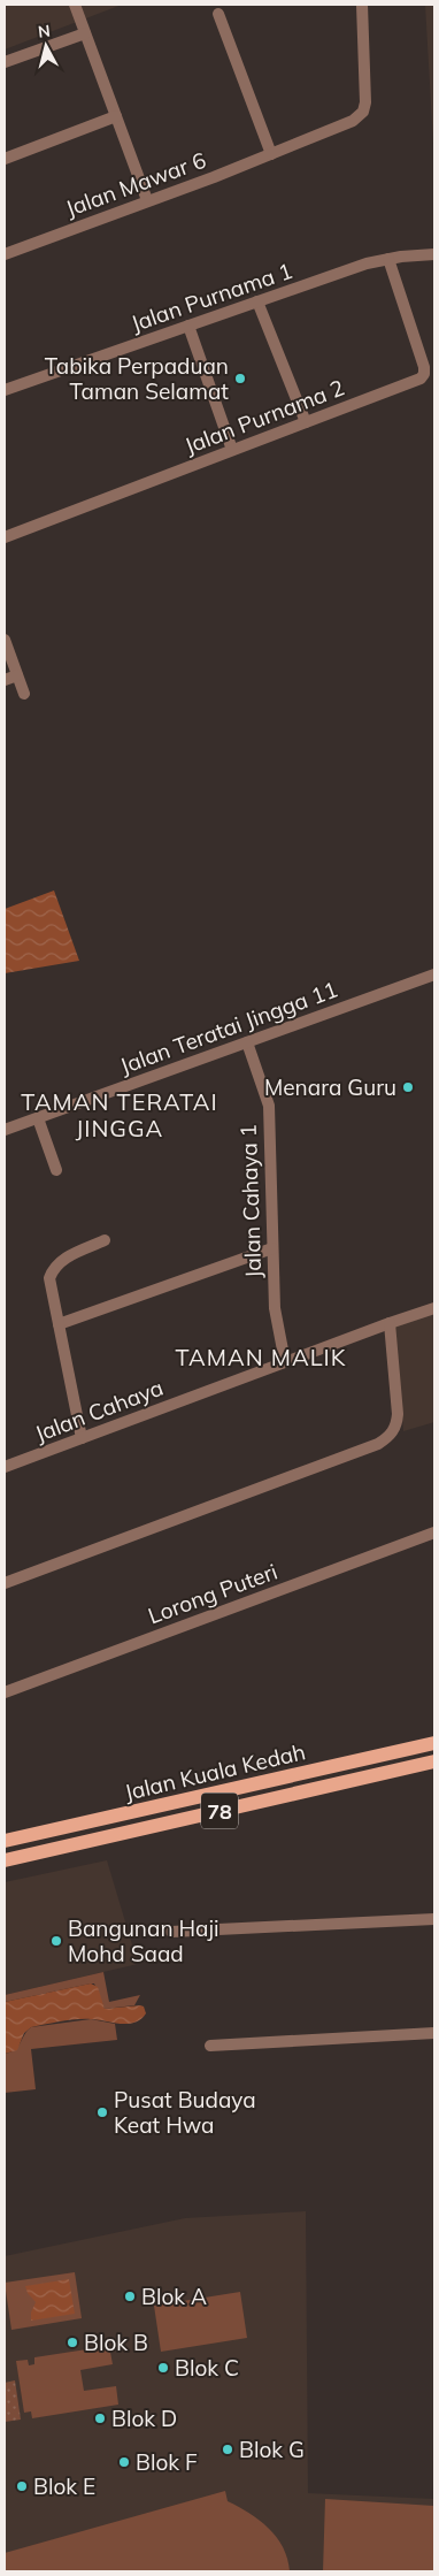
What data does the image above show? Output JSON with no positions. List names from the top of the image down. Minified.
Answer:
{"streets":{"main road":["Jalan Kuala Kedah","78"],"street":["Jalan Mawar 6","Jalan Purnama 1","Jalan Purnama 2","Jalan Teratai Jingga 11","Jalan Cahaya 1","Jalan Cahaya","Lorong Puteri"]},"crossings":[["Jalan Purnama 1","Jalan Purnama 2"],["Jalan Teratai Jingga 11","Jalan Cahaya 1"],["Jalan Cahaya 1","Jalan Cahaya"]],"districts":["TAMAN TERATAI JINGGA","TAMAN MALIK"],"places":["Tabika Perpaduan Taman Selamat","Menara Guru","Bangunan Haji Mohd Saad","Pusat Budaya Keat Hwa","Blok A","Blok B","Blok C","Blok D","Blok G","Blok F","Blok E"],"north":"top"}
